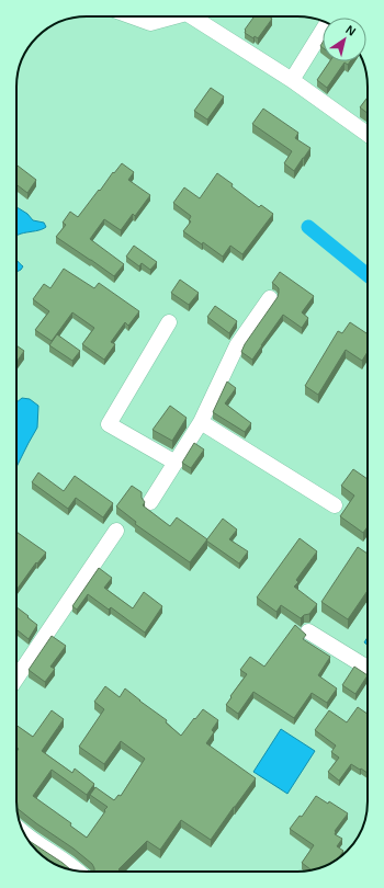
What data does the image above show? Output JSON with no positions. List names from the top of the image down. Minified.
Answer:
{"north":"top right"}
